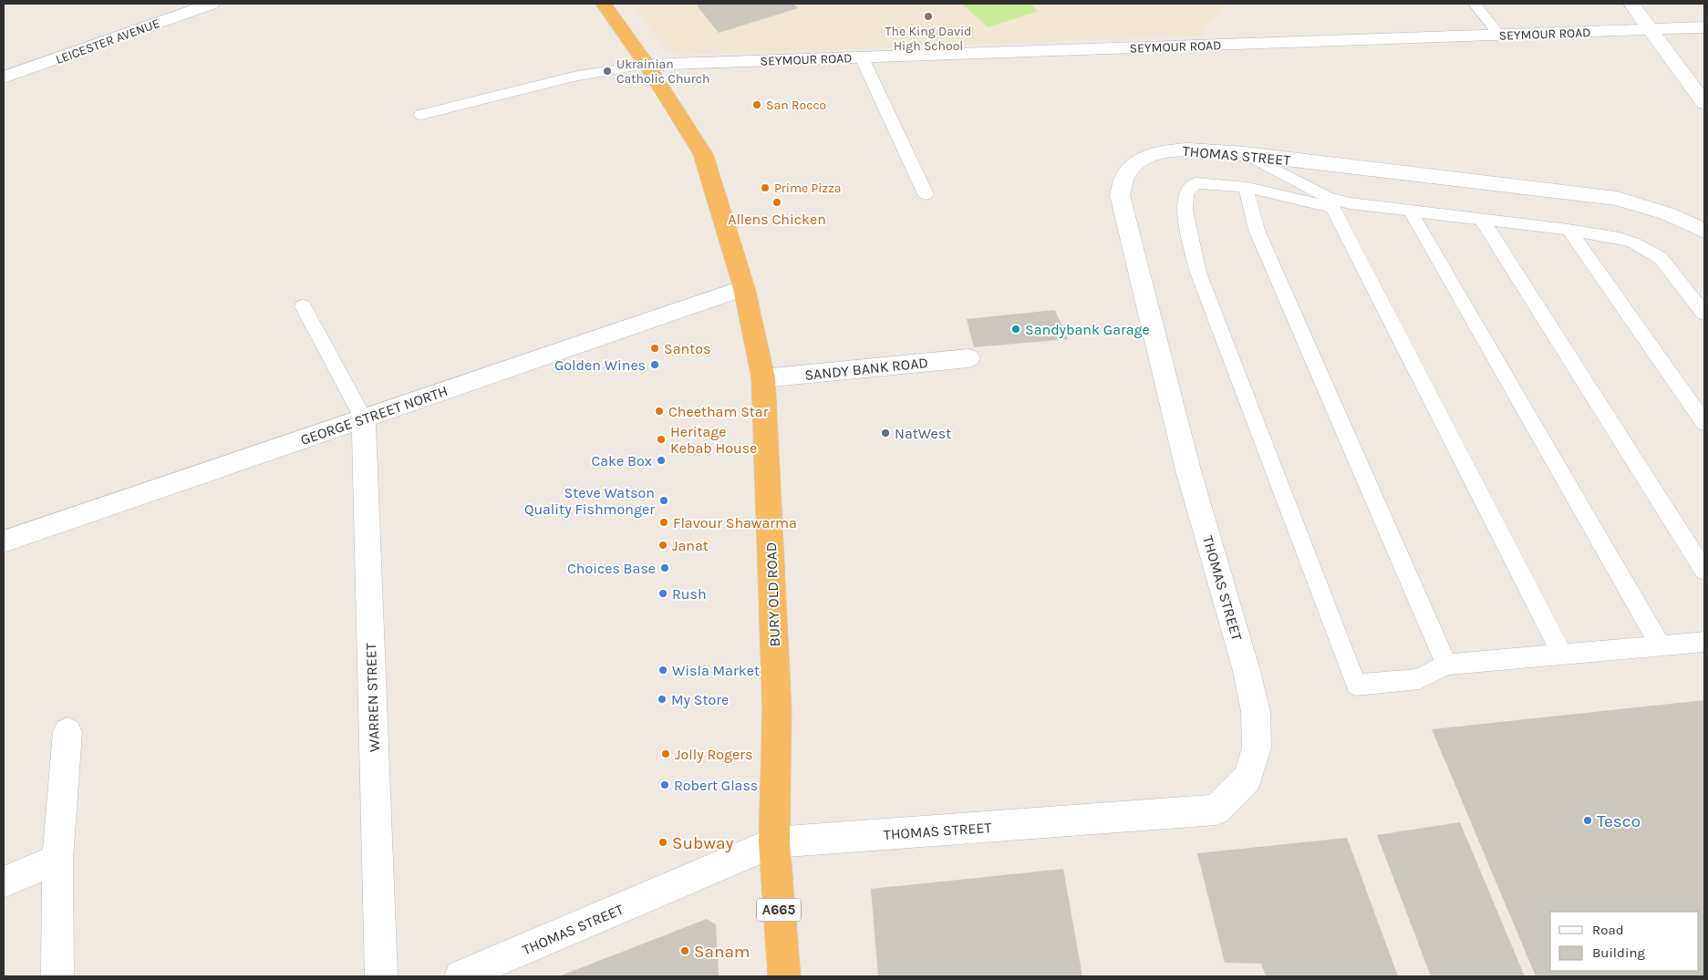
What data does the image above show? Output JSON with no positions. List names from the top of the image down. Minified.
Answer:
{"streets":{"highway":["BURY OLD ROAD","A665"],"street":["SEYMOUR ROAD","LEICESTER AVENUE","THOMAS STREET","SANDY BANK ROAD","GEORGE STREET NORTH","WARREN STREET"]},"crossings":[["SEYMOUR ROAD","BURY OLD ROAD"],["THOMAS STREET","BURY OLD ROAD"],["SANDY BANK ROAD","BURY OLD ROAD"],["GEORGE STREET NORTH","BURY OLD ROAD"],["GEORGE STREET NORTH","WARREN STREET"]],"places":["The King David High School","Ukrainian Catholic Church","San Rocco","Prime Pizza","Allens Chicken","Sandybank Garage","Santos","Golden Wines","Cheetham Star","NatWest","Heritage Kebab House","Cake Box","Steve Watson Quality Fishmonger","Flavour Shawarma","Janat","Choices Base","Rush","Wisla Market","My Store","Jolly Rogers","Robert Glass","Tesco","Subway","Sanam"],"legend":["Road","Building"]}
